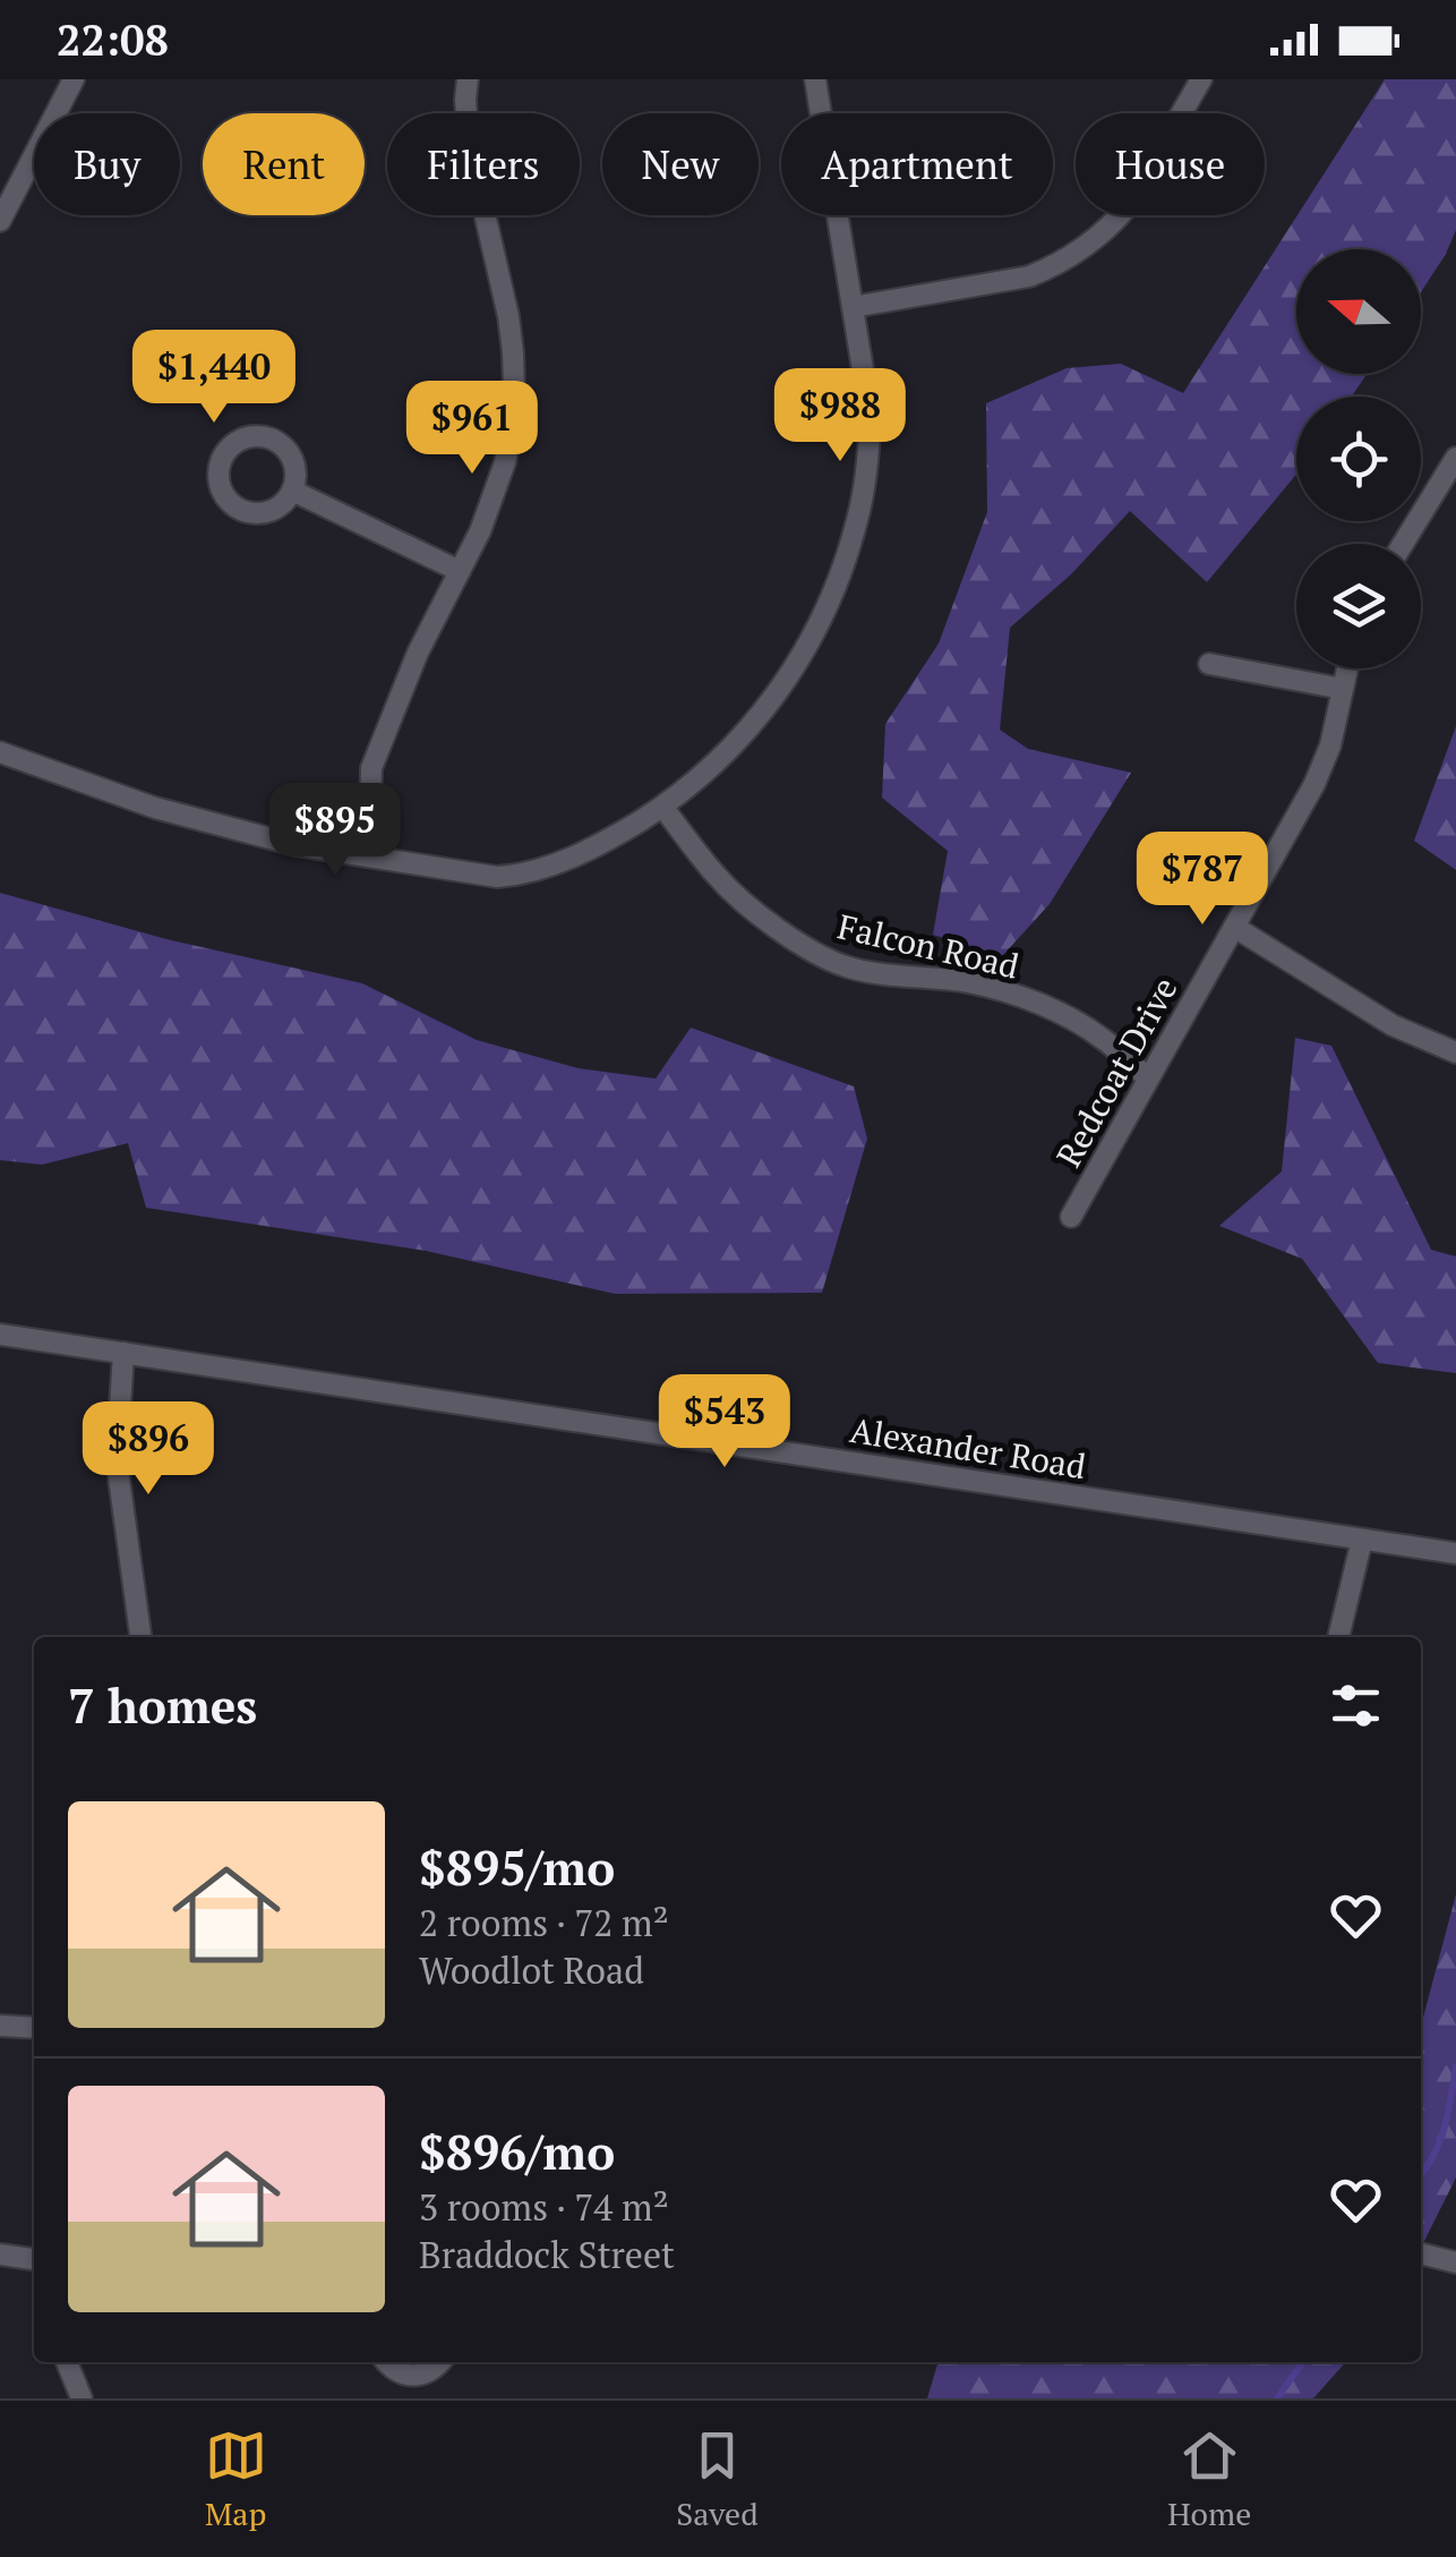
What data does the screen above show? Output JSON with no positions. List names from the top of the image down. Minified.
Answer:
{"streets":{"street":["Falcon Road","Redcoat Drive","Alexander Road"]},"crossings":[["Falcon Road","Redcoat Drive"]],"north":"left","page":{"status":"22:08","chip":["Buy","Rent","Filters","New","Apartment","House"],"price":["$1,440","$988","$961","$895","$787","$543","$896"],"heading":"7 homes","list":[{"name":"$895/mo","note":"2 rooms · 72 m² · Woodlot Road"},{"name":"$896/mo","note":"3 rooms · 74 m² · Braddock Street"}],"tabs":["Map","Saved","Home"]}}
